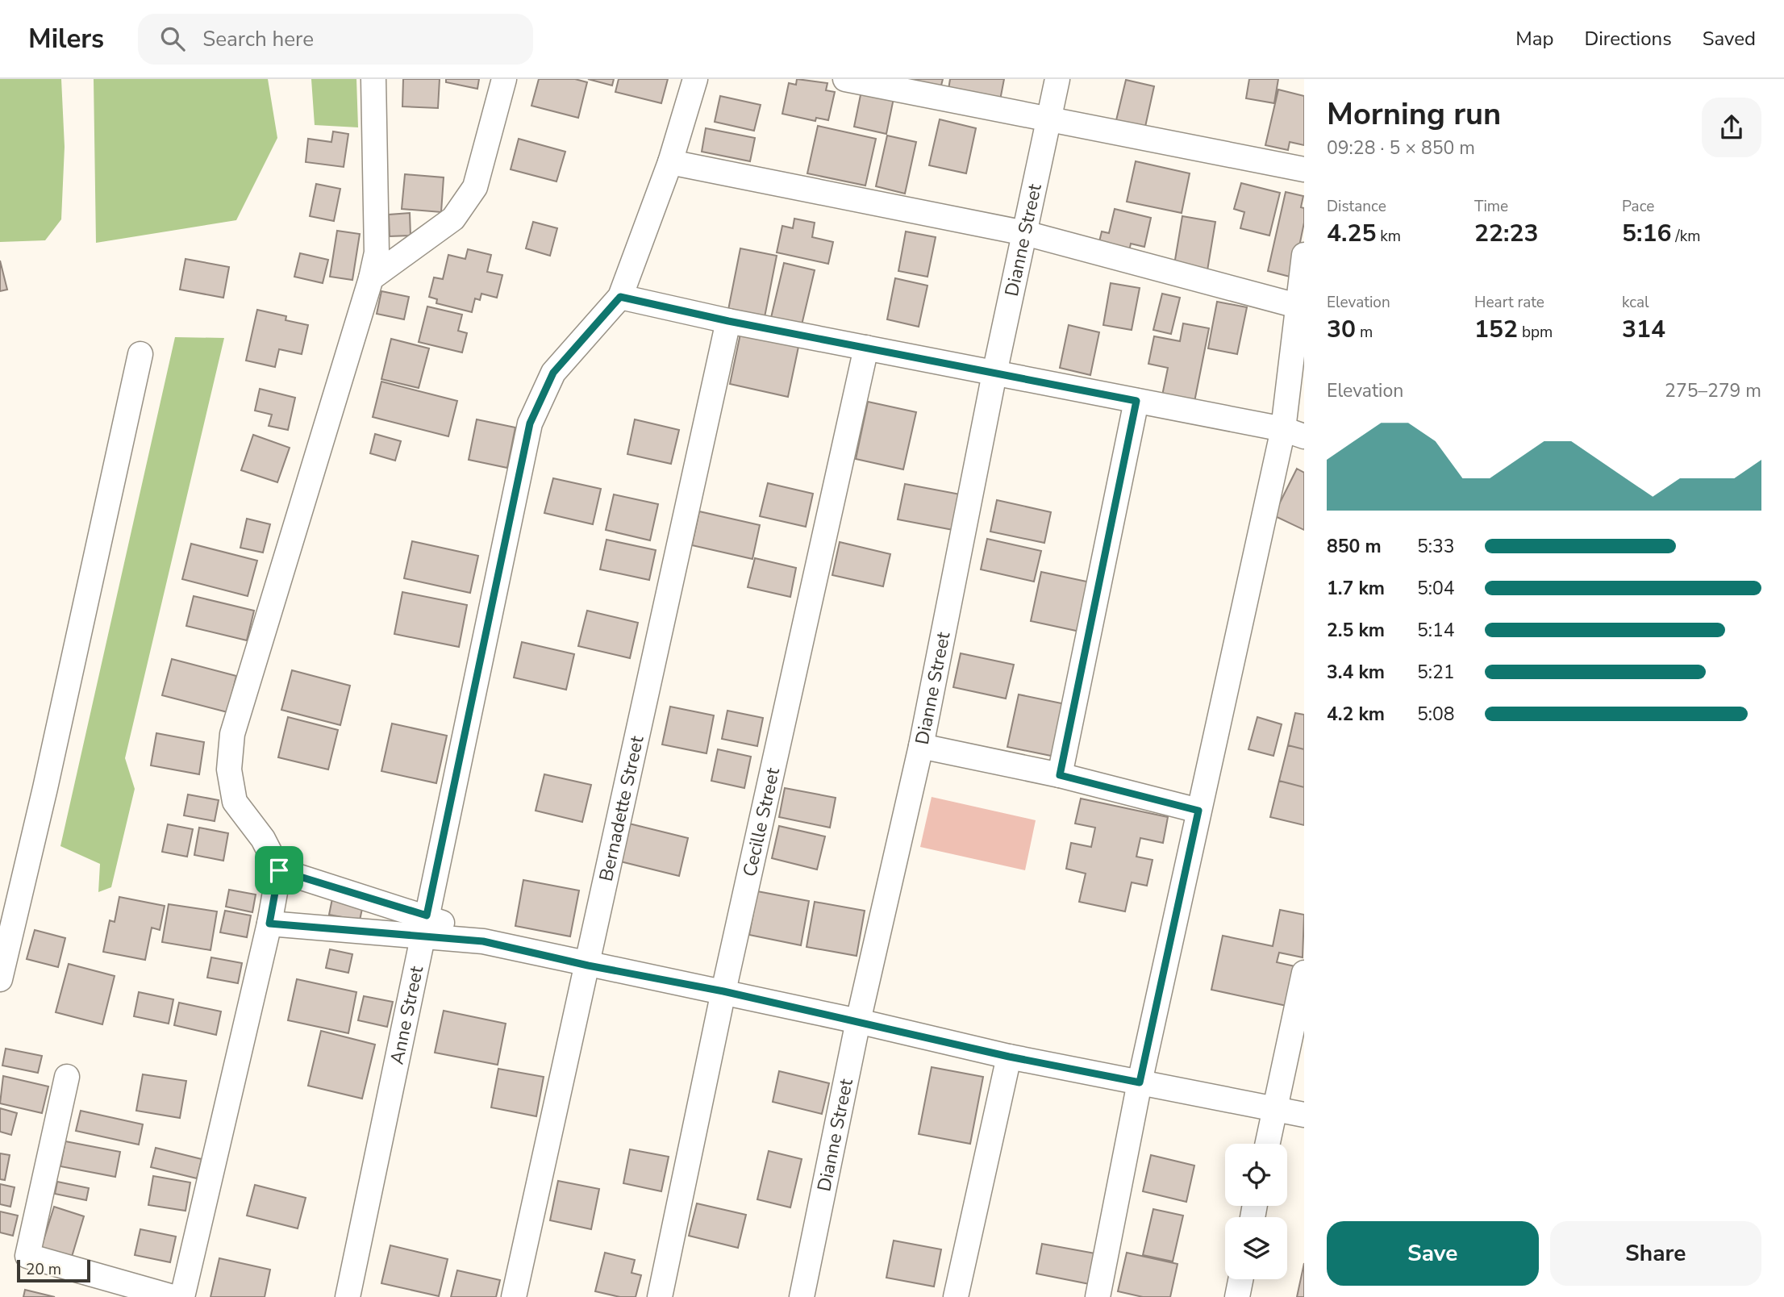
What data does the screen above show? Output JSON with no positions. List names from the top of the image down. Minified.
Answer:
{"streets":{"street":["Dianne Street","Bernadette Street","Cecille Street","Anne Street"]},"scale_bar":"20 m","page":{"header":"Milers","search":"Search here","nav":["Map","Directions","Saved"],"heading":["Morning run","09:28 · 5 × 850 m"],"stats":[["Distance","4.25 km"],["Time","22:23"],["Pace","5:16 /km"],["Elevation","30 m"],["Heart rate","152 bpm"],["kcal","314"]],"chart":["Elevation","275–279 m"],"list":[{"name":"850 m","note":"5:33"},{"name":"1.7 km","note":"5:04"},{"name":"2.5 km","note":"5:14"},{"name":"3.4 km","note":"5:21"},{"name":"4.2 km","note":"5:08"}],"buttons":["Save","Share"],"scale":"20 m"}}
